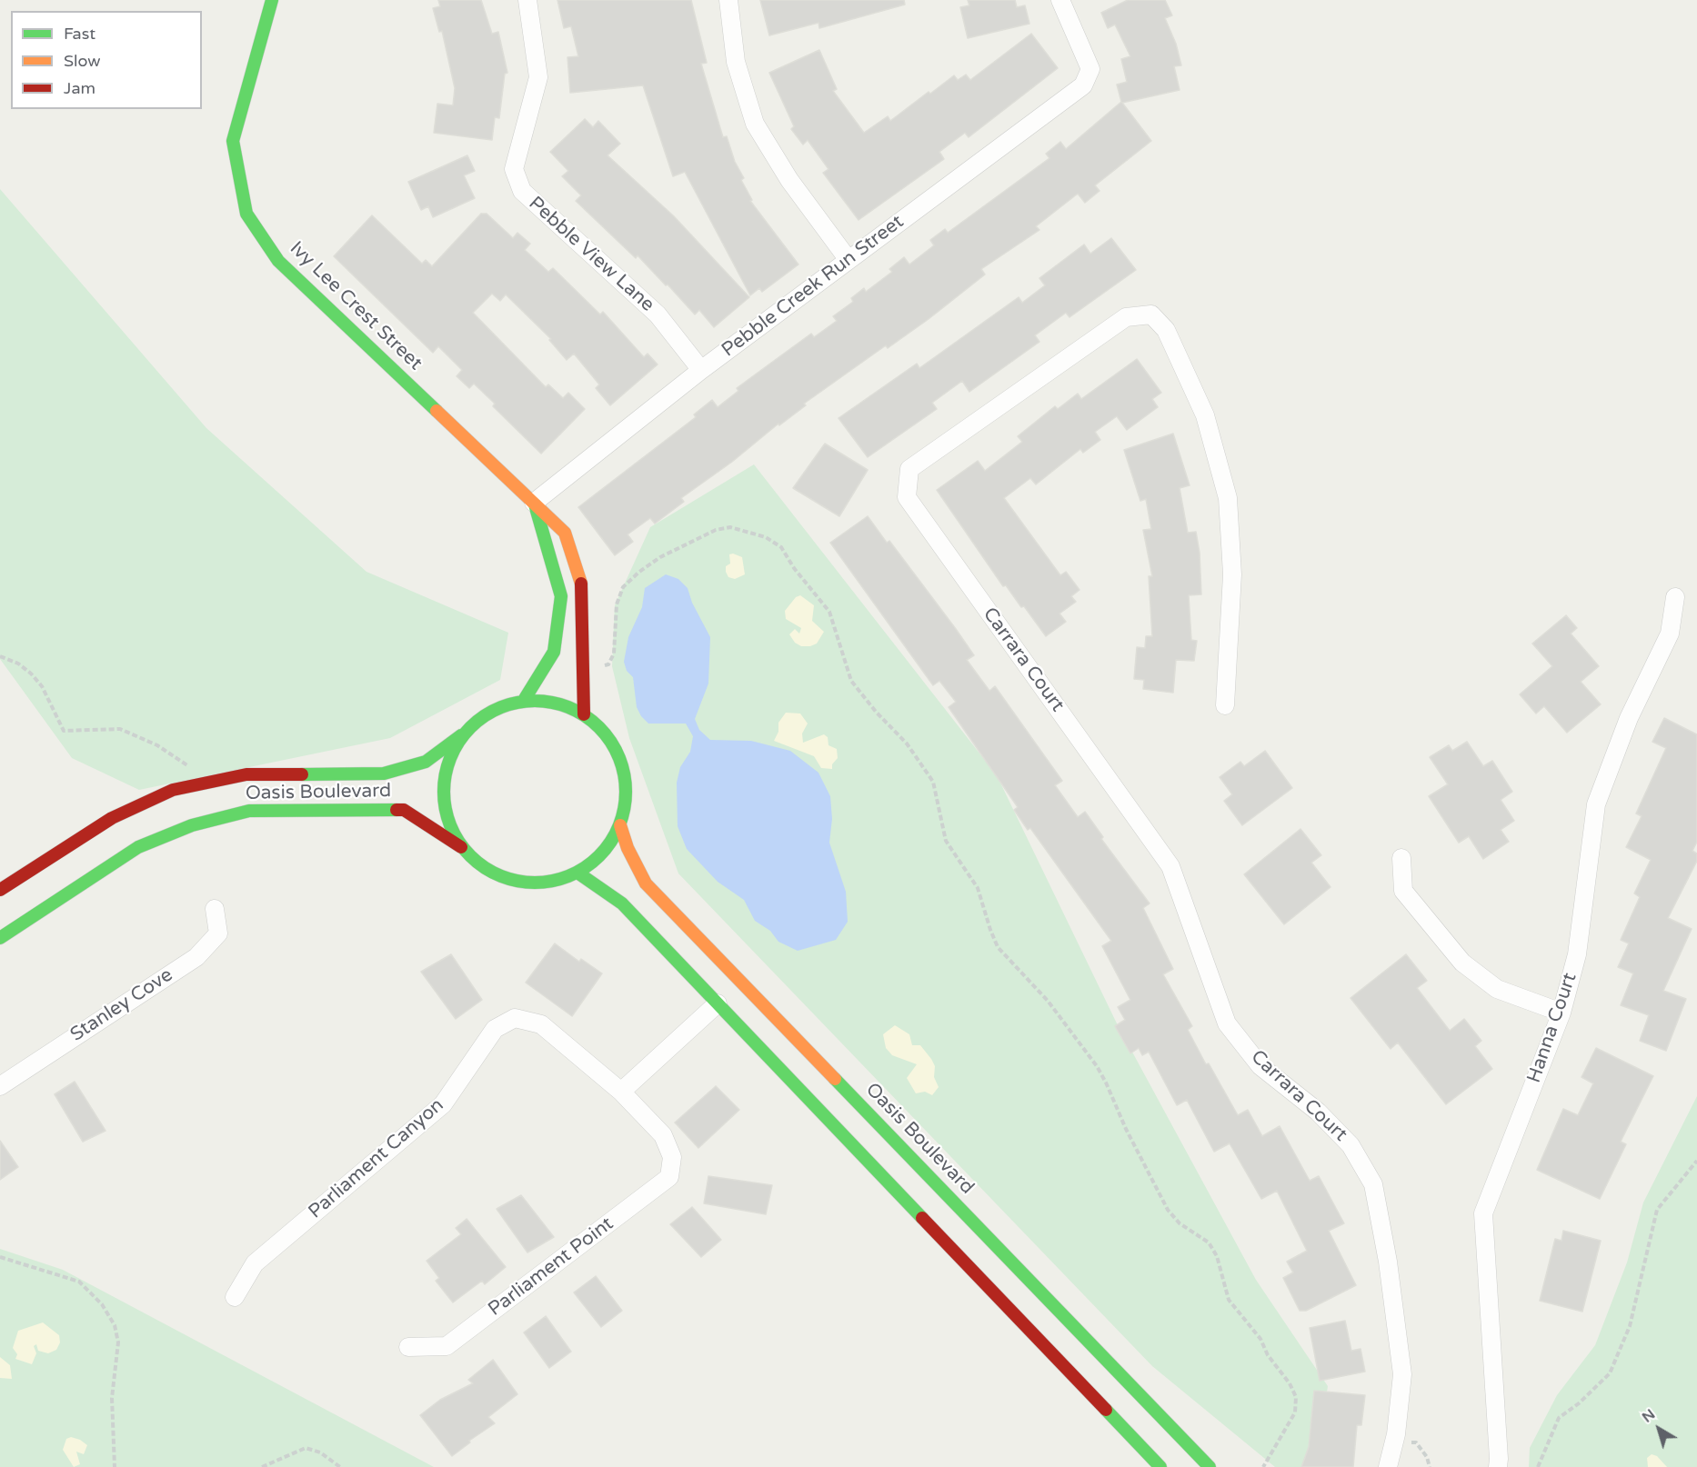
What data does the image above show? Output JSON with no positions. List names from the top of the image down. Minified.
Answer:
{"streets":{"main road":["Ivy Lee Crest Street","Oasis Boulevard"],"street":["Pebble View Lane","Pebble Creek Run Street","Carrara Court","Stanley Cove","Hanna Court","Parliament Canyon","Parliament Point"]},"crossings":[["Pebble View Lane","Pebble Creek Run Street"],["Pebble Creek Run Street","Ivy Lee Crest Street"],["Ivy Lee Crest Street","Oasis Boulevard"],["Parliament Canyon","Parliament Point"]],"legend":["Fast","Slow","Jam"],"north":"top left"}
